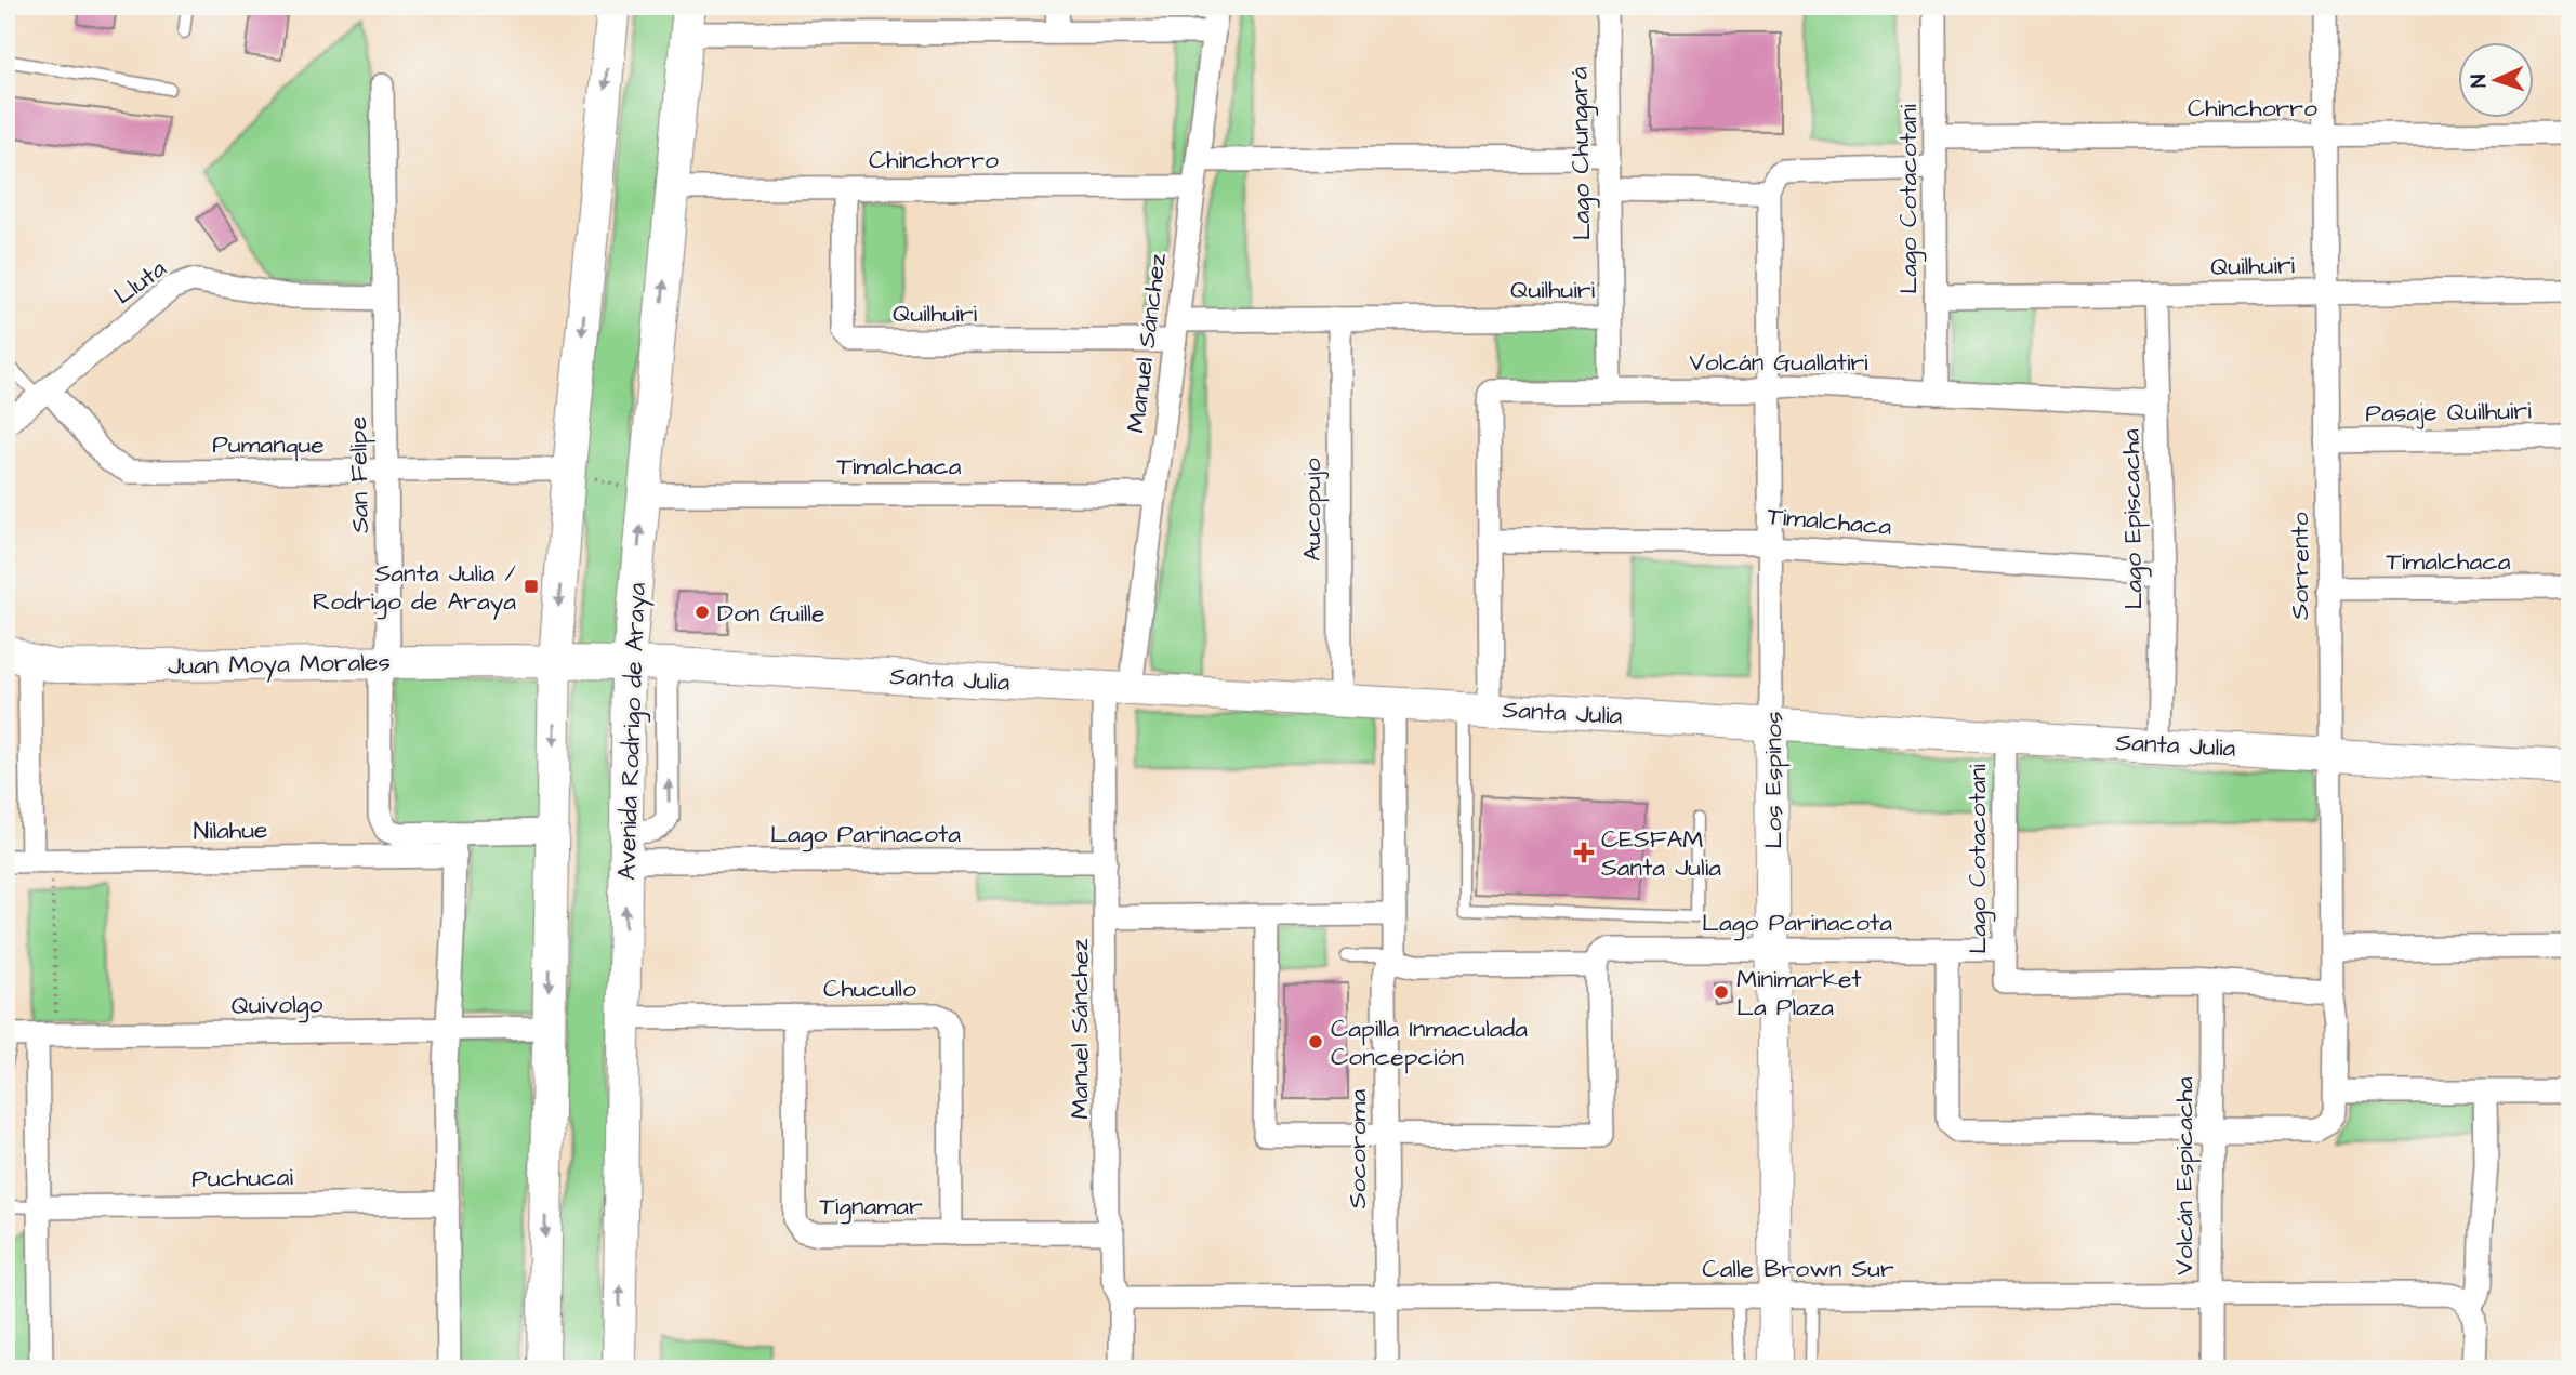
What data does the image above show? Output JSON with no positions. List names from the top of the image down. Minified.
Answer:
{"streets":{"street":["Chinchorro","Lago Chungará","Lago Cotacotani","Quilhuiri","Lluta","Manuel Sánchez","Volcán Guallatiri","Pasaje Quilhuiri","Pumanque","Timalchaca","San Felipe","Aucopujo","Lago Episcacha","Sorrento","Juan Moya Morales","Santa Julia","Avenida Rodrigo de Araya","Los Espinos","Nilahue","Lago Parinacota","Chucullo","Quivolgo","Socoroma","Volcán Espicacha","Puchucai","Tignamar","Calle Brown Sur"]},"crossings":[["Chinchorro","Lago Cotacotani"],["Chinchorro","Quilhuiri"],["Chinchorro","Manuel Sánchez"],["Chinchorro","Sorrento"],["Chinchorro","Avenida Rodrigo de Araya"],["Lago Chungará","Quilhuiri"],["Lago Chungará","Volcán Guallatiri"],["Lago Cotacotani","Quilhuiri"],["Lago Cotacotani","Volcán Guallatiri"],["Lago Cotacotani","Sorrento"],["Lago Cotacotani","Santa Julia"],["Lago Cotacotani","Lago Parinacota"],["Lago Cotacotani","Volcán Espicacha"],["Quilhuiri","Manuel Sánchez"],["Quilhuiri","Aucopujo"],["Quilhuiri","Lago Episcacha"],["Quilhuiri","Sorrento"],["Lluta","Pumanque"],["Lluta","San Felipe"],["Manuel Sánchez","Timalchaca"],["Manuel Sánchez","Santa Julia"],["Manuel Sánchez","Lago Parinacota"],["Manuel Sánchez","Tignamar"],["Manuel Sánchez","Calle Brown Sur"],["Volcán Guallatiri","Timalchaca"],["Volcán Guallatiri","Lago Episcacha"],["Volcán Guallatiri","Los Espinos"],["Pasaje Quilhuiri","Sorrento"],["Pumanque","San Felipe"],["Timalchaca","Lago Episcacha"],["Timalchaca","Sorrento"],["Timalchaca","Avenida Rodrigo de Araya"],["Timalchaca","Los Espinos"],["San Felipe","Juan Moya Morales"],["San Felipe","Nilahue"],["Aucopujo","Santa Julia"],["Lago Episcacha","Santa Julia"],["Sorrento","Santa Julia"],["Sorrento","Volcán Espicacha"],["Juan Moya Morales","Santa Julia"],["Santa Julia","Avenida Rodrigo de Araya"],["Santa Julia","Los Espinos"],["Santa Julia","Socoroma"],["Avenida Rodrigo de Araya","Lago Parinacota"],["Avenida Rodrigo de Araya","Chucullo"],["Los Espinos","Lago Parinacota"],["Los Espinos","Calle Brown Sur"],["Lago Parinacota","Socoroma"],["Chucullo","Tignamar"],["Socoroma","Calle Brown Sur"],["Volcán Espicacha","Calle Brown Sur"]],"places":{"transit":["Santa Julia / Rodrigo de Araya"],"other":["Don Guille","Minimarket La Plaza","Capilla Inmaculada Concepción"],"health":["CESFAM Santa Julia"]},"north":"left"}
